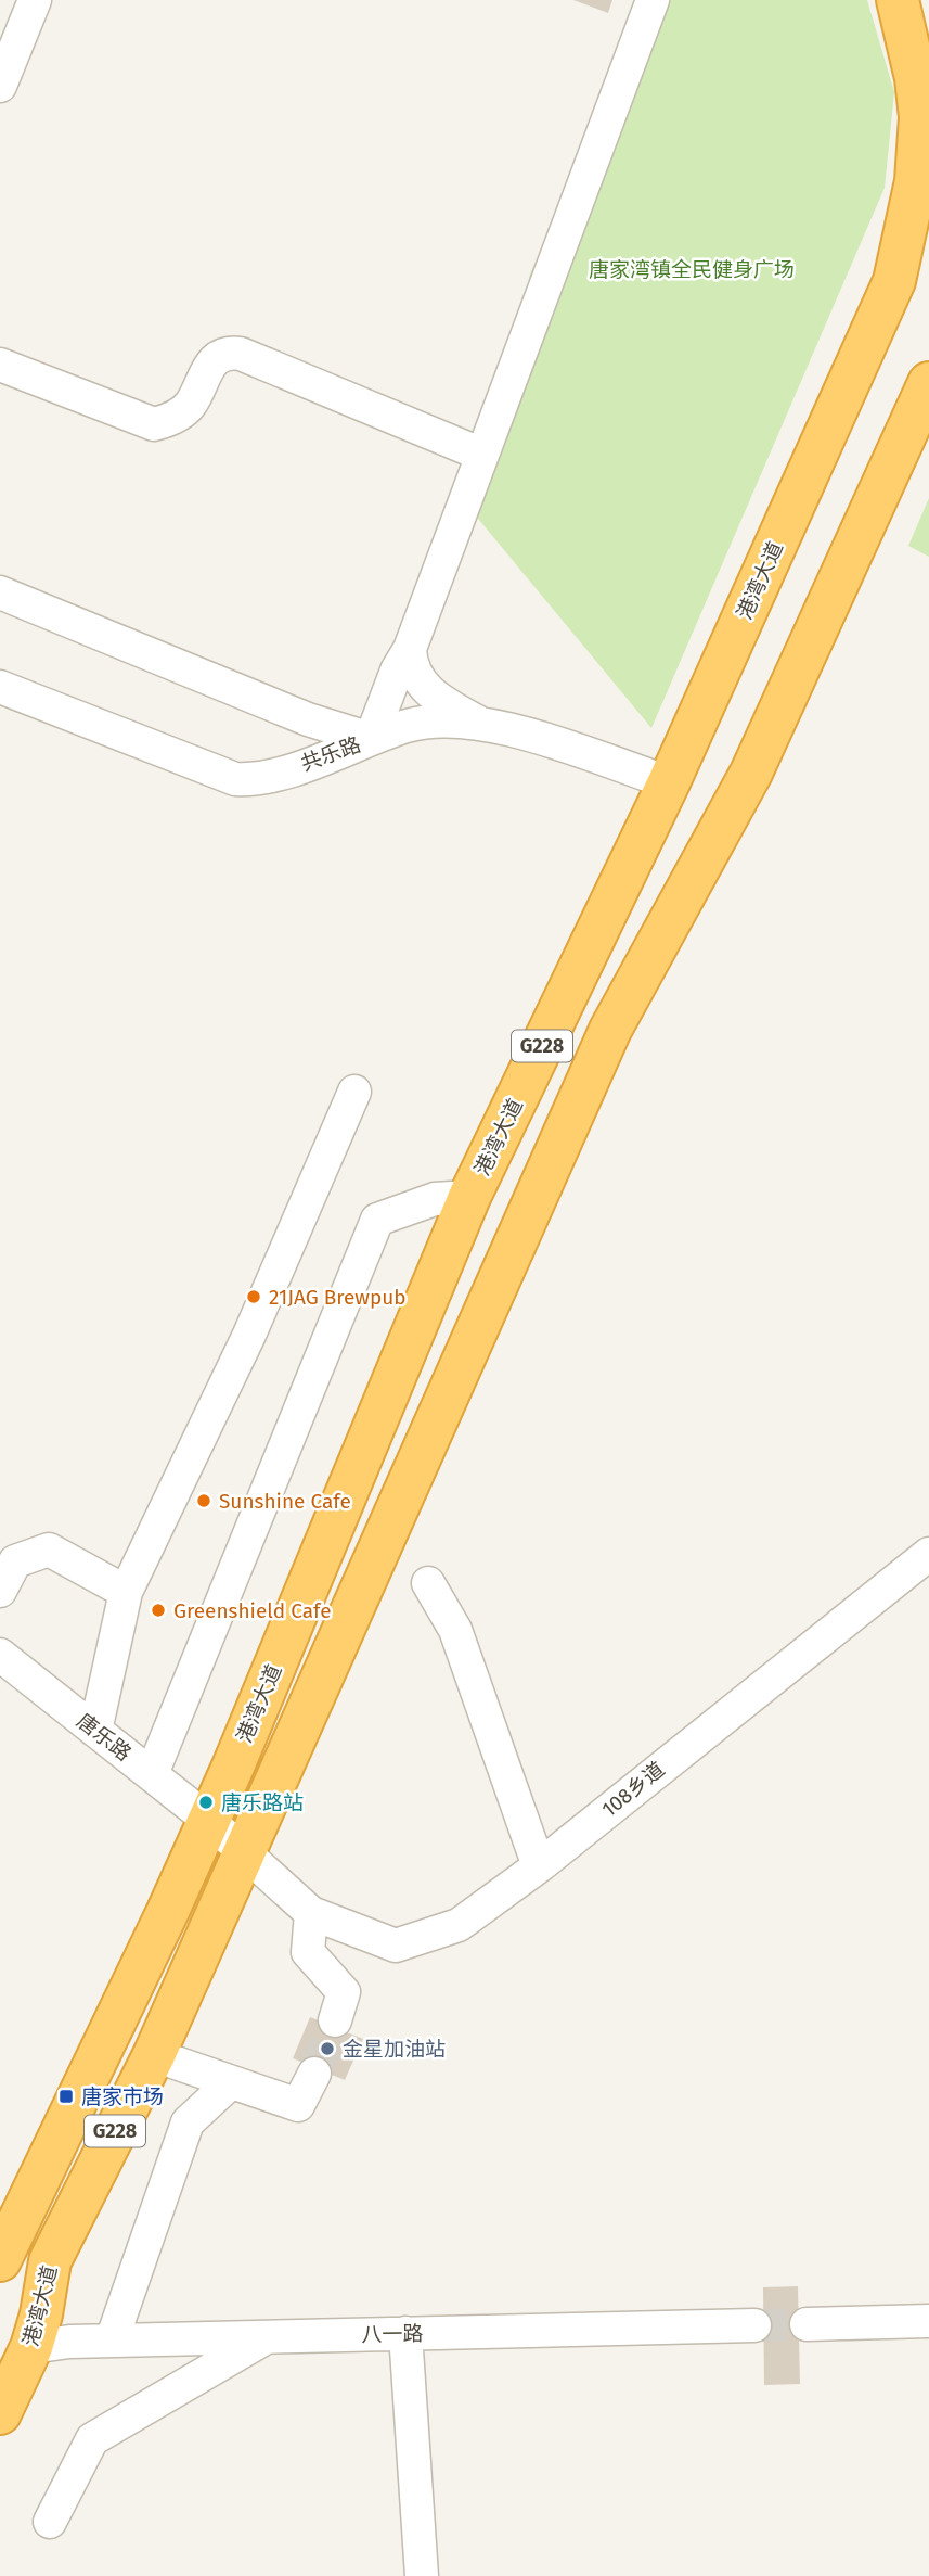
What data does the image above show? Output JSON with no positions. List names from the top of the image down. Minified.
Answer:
{"streets":{"highway":["港湾大道","G228"],"street":["共乐路","唐乐路","108乡道","八一路"]},"crossings":[["港湾大道","共乐路"],["港湾大道","唐乐路"],["港湾大道","八一路"],["唐乐路","108乡道"]],"parks":["唐家湾镇全民健身广场"],"places":{"other":["21JAG Brewpub","Sunshine Cafe","Greenshield Cafe","唐乐路站","金星加油站"],"transit":["唐家市场"]}}
